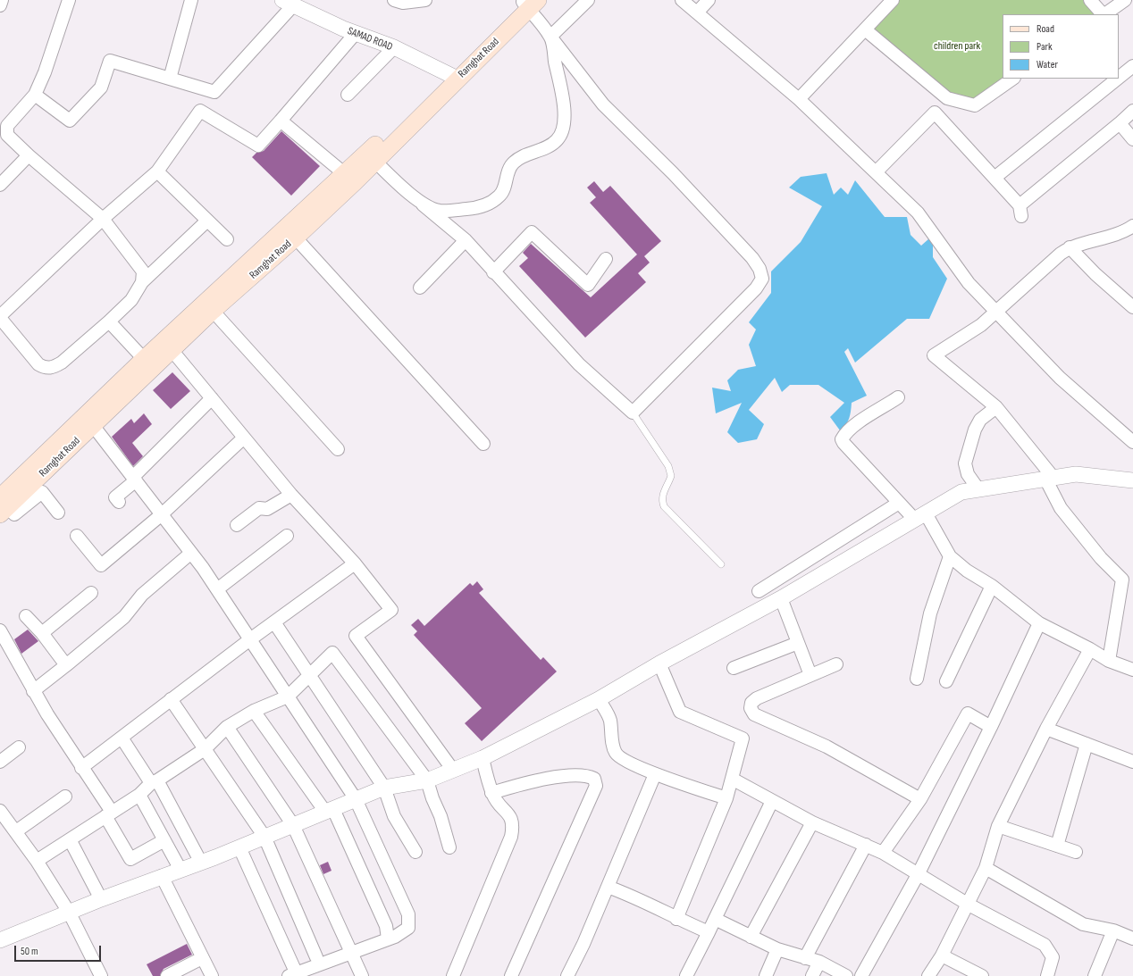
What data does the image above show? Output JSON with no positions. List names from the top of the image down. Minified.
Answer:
{"streets":{"main road":["Ramghat Road"],"street":["SAMAD ROAD"]},"crossings":[["SAMAD ROAD","Ramghat Road"]],"parks":["children park"],"legend":["Road","Park","Water"],"scale_bar":"50 m"}
